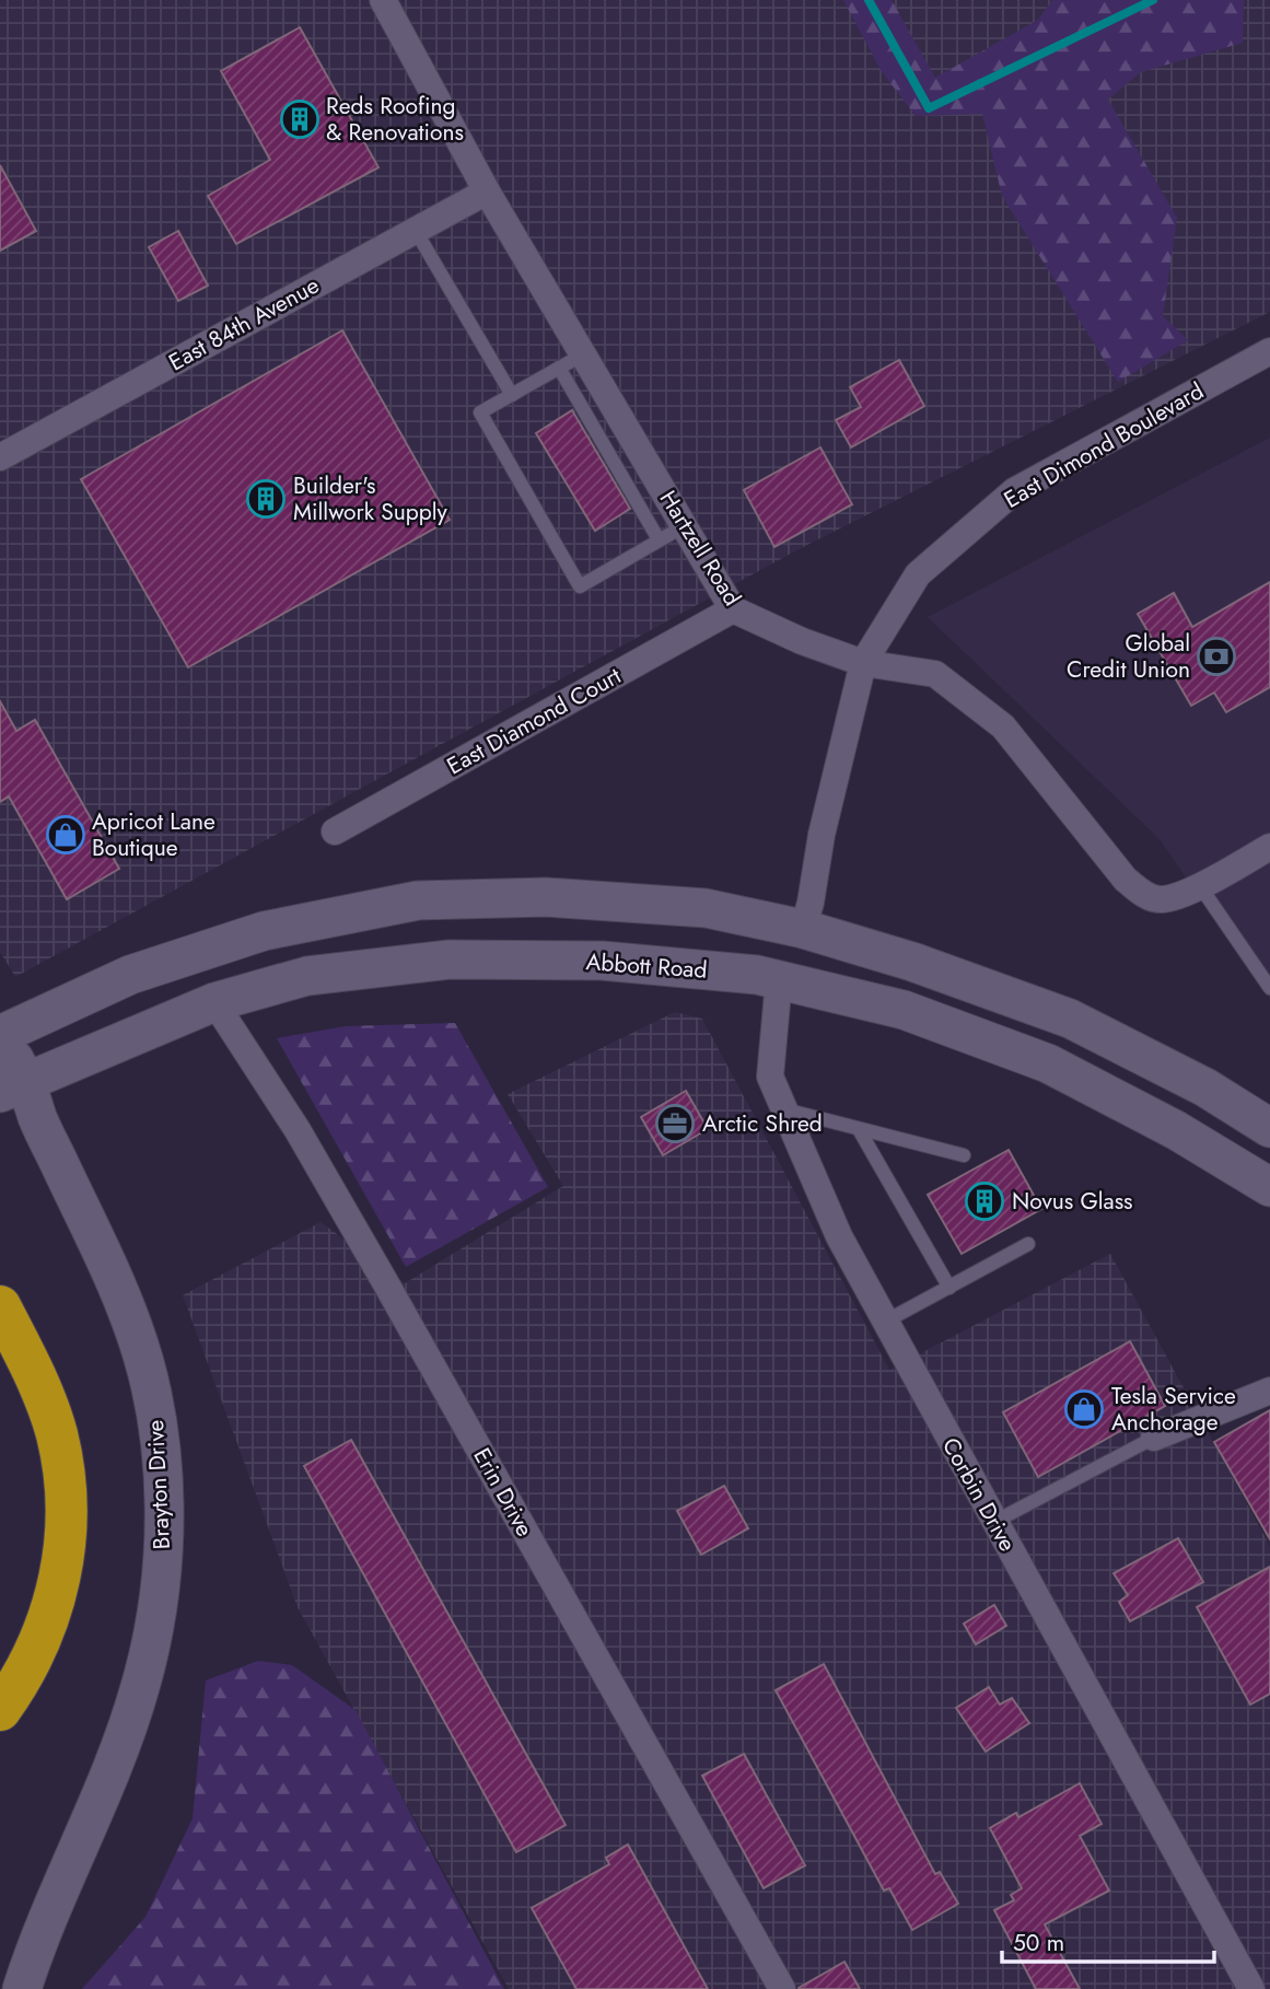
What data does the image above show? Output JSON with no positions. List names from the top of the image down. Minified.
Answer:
{"streets":{"main road":["Abbott Road","Brayton Drive"],"street":["East 84th Avenue","East Dimond Boulevard","Hartzell Road","East Diamond Court","Erin Drive","Corbin Drive"]},"crossings":[["East 84th Avenue","Hartzell Road"],["East Dimond Boulevard","Hartzell Road"],["Hartzell Road","East Diamond Court"],["Abbott Road","Brayton Drive"],["Abbott Road","Erin Drive"],["Abbott Road","Corbin Drive"]],"places":{"building":["Reds Roofing & Renovations","Builder's Millwork Supply","Novus Glass"],"bank":["Global Credit Union"],"shop":["Apricot Lane Boutique","Tesla Service Anchorage"],"office":["Arctic Shred"]},"scale_bar":"50 m"}
